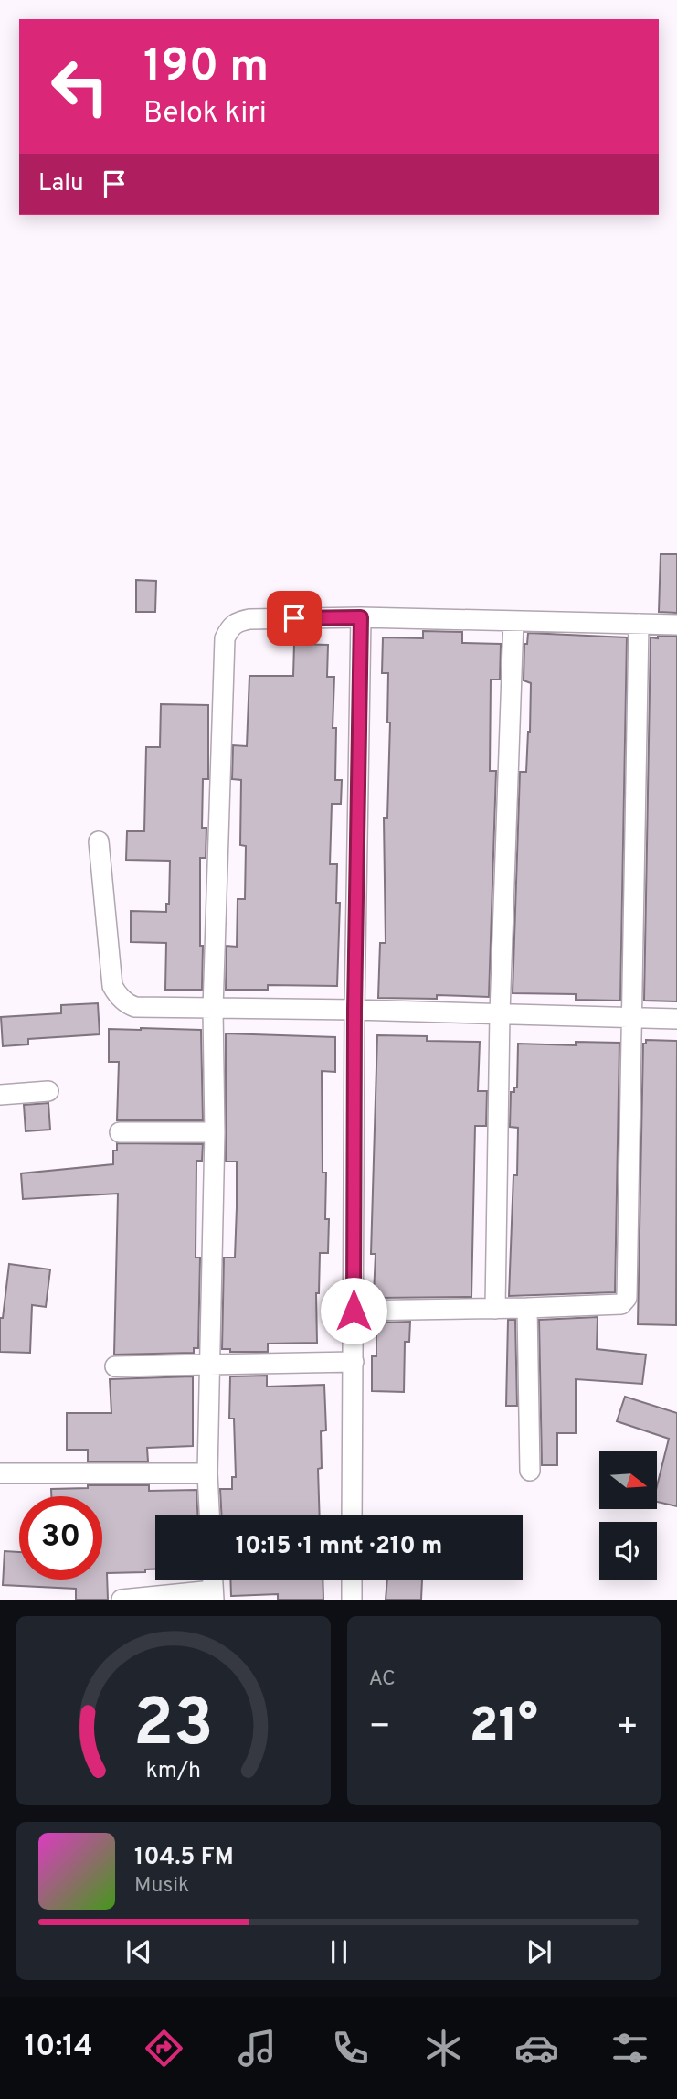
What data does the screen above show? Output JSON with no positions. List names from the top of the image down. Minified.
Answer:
{"north":"right","page":{"turn":["190 m","Belok kiri"],"then":"Lalu","limit":"30","trip":"10:15 · 1 mnt · 210 m","tile":"AC","heat":["−","21°","+"],"song":["104.5 FM","Musik"],"tabs":"10:14","gauge":["23","km/h"]}}
